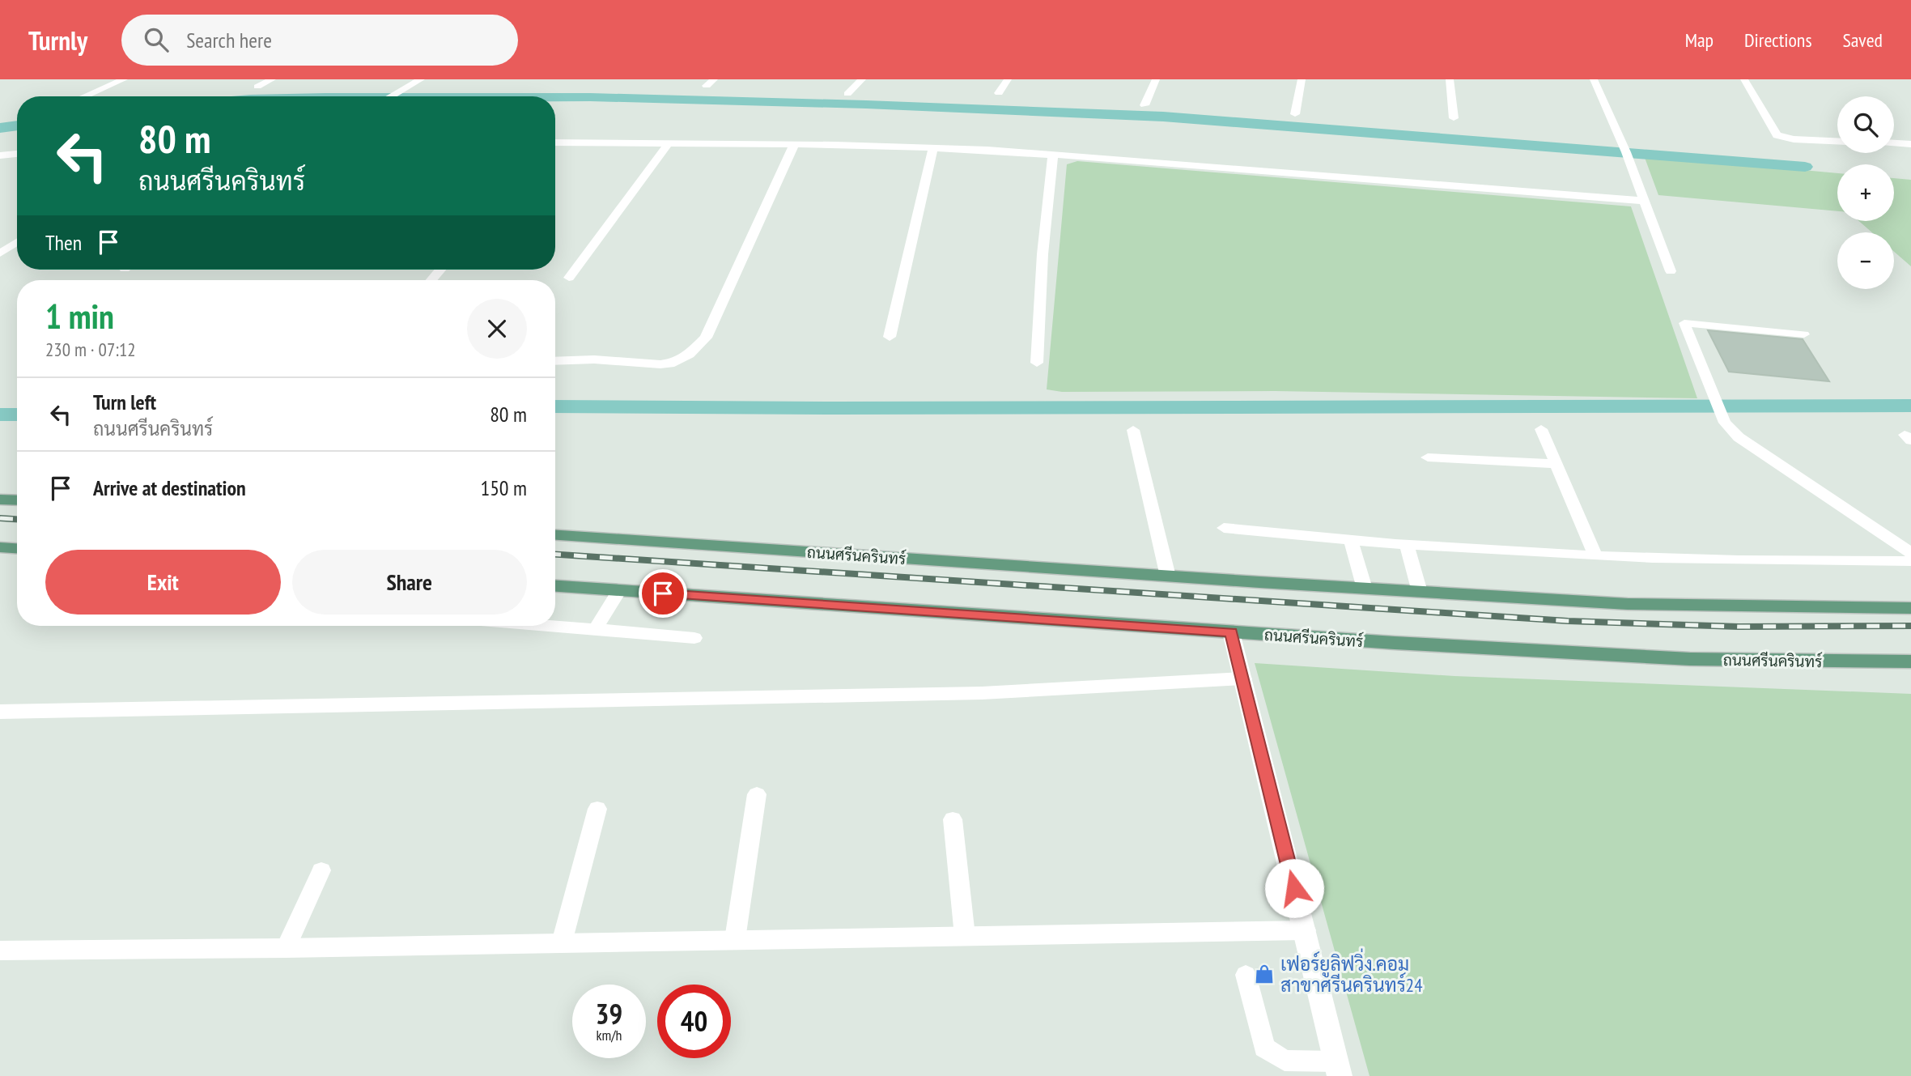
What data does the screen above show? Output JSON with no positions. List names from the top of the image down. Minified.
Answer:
{"streets":{"main road":["ถนนศรีนครินทร์"]},"places":{"shop":["เฟอร์ยูลิฟวิ่ง.คอม สาขาศรีนครินทร์24"]},"page":{"header":"Turnly","search":"Search here","nav":["Map","Directions","Saved"],"map_buttons":["+","−"],"turn":["80 m","ถนนศรีนครินทร์"],"then":"Then","heading":["1 min","230 m · 07:12"],"list":[{"name":"Turn left","note":"ถนนศรีนครินทร์","value":"80 m"},{"name":"Arrive at destination","value":"150 m"}],"buttons":["Exit","Share"],"speed":"39 km/h","limit":"40"}}
